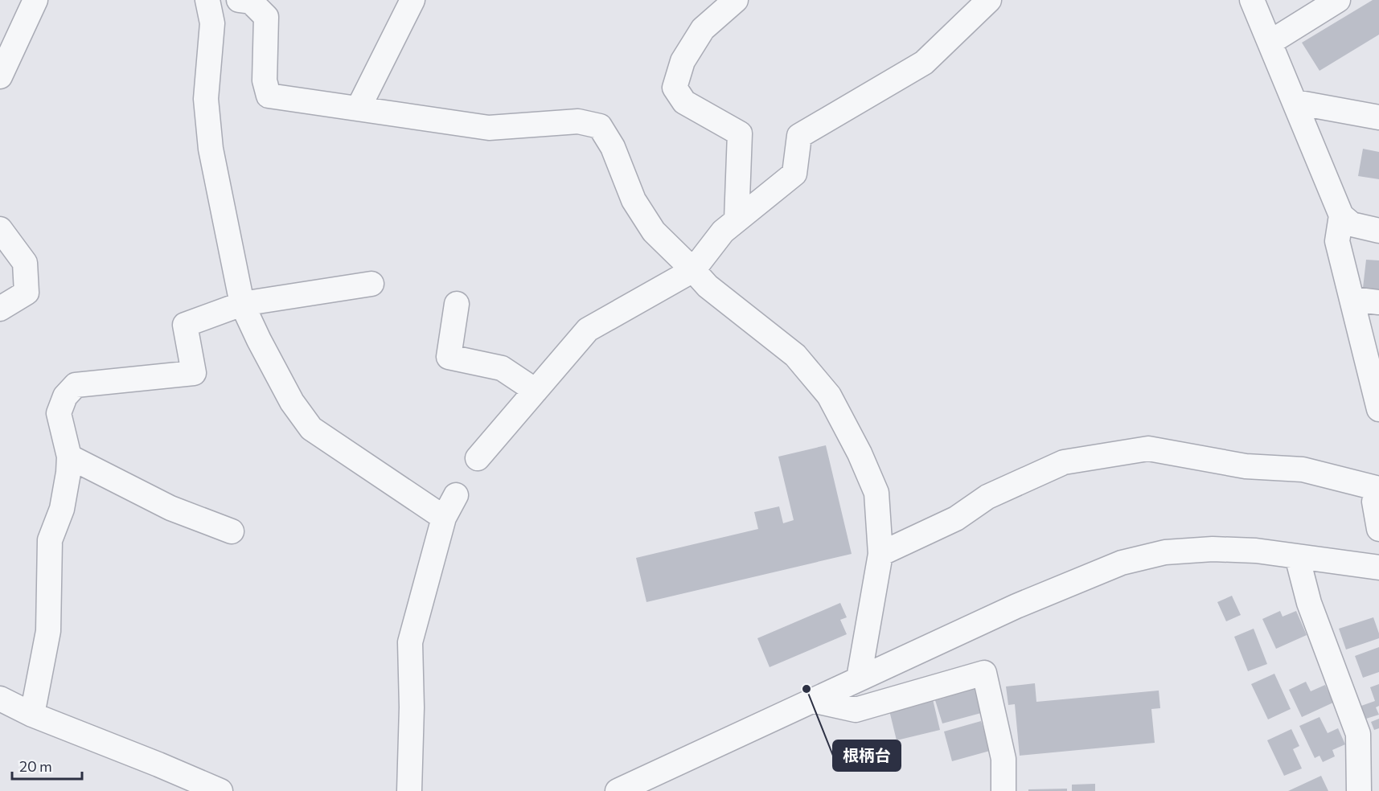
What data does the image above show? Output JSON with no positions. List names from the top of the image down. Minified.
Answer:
{"places":["根柄台"],"scale_bar":"20 m"}
